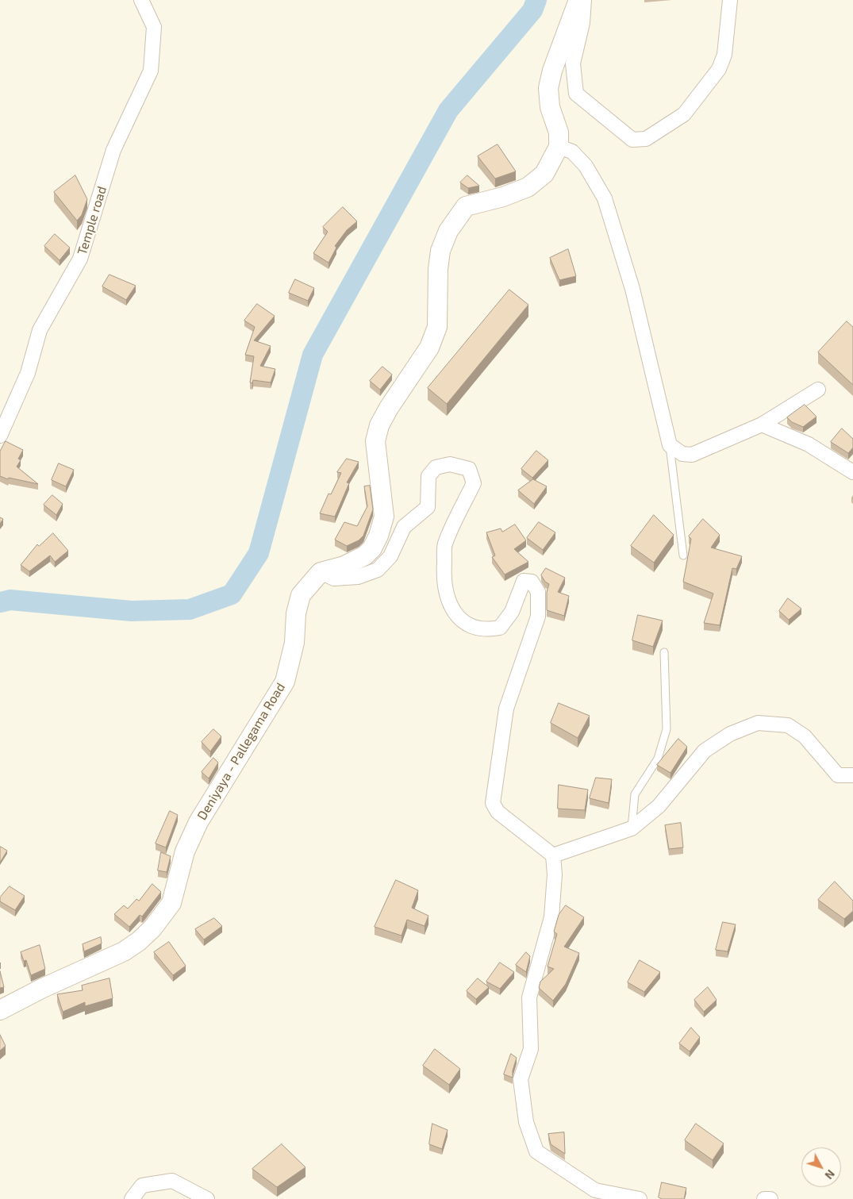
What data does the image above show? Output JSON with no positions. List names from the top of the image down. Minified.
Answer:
{"streets":{"main road":["Deniyaya - Pallegama Road"],"street":["Temple road"]},"north":"bottom right"}
